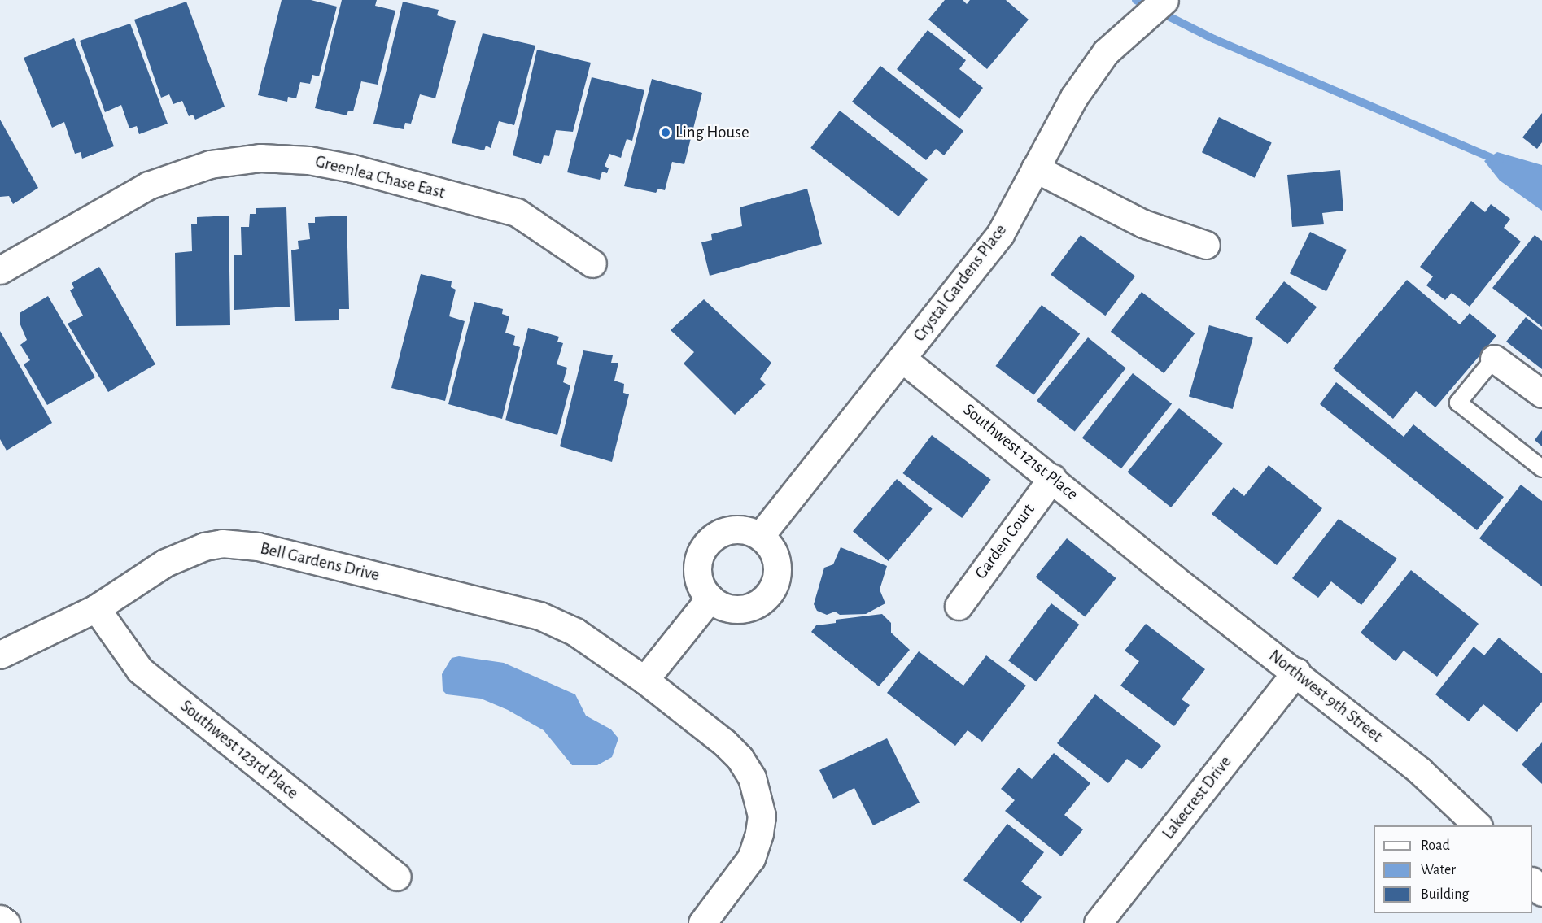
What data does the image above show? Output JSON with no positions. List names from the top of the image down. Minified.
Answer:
{"streets":{"street":["Greenlea Chase East","Crystal Gardens Place","Southwest 121st Place","Garden Court","Bell Gardens Drive","Northwest 9th Street","Southwest 123rd Place","Lakecrest Drive"]},"crossings":[["Crystal Gardens Place","Southwest 121st Place"],["Southwest 121st Place","Garden Court"],["Southwest 121st Place","Northwest 9th Street"],["Bell Gardens Drive","Southwest 123rd Place"],["Northwest 9th Street","Lakecrest Drive"]],"places":["Ling House"],"legend":["Road","Water","Building"]}
